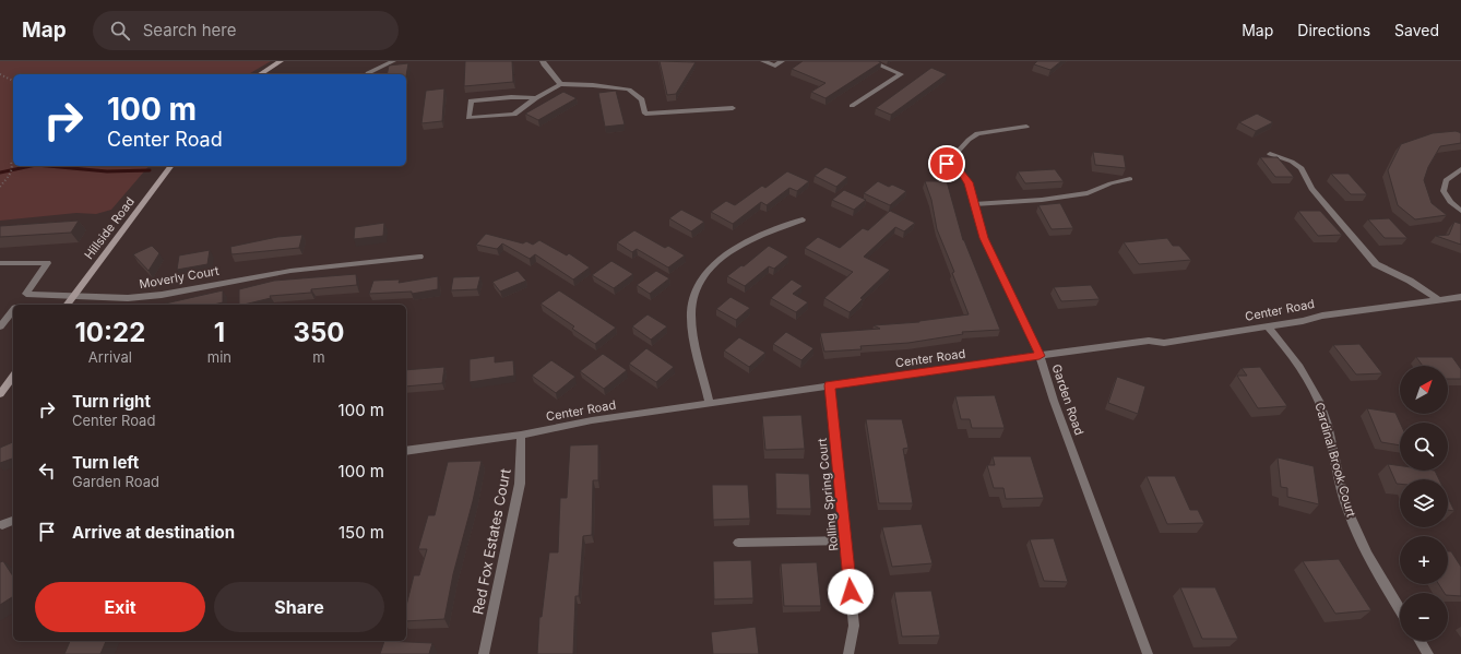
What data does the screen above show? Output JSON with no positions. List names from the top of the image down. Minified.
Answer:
{"streets":{"street":["Hillside Road","Moverly Court","Center Road","Garden Road","Cardinal Brook Court","Rolling Spring Court","Red Fox Estates Court"]},"crossings":[["Hillside Road","Moverly Court"],["Center Road","Garden Road"],["Center Road","Cardinal Brook Court"],["Center Road","Rolling Spring Court"],["Center Road","Red Fox Estates Court"]],"north":"top right","page":{"header":"Map","search":"Search here","nav":["Map","Directions","Saved"],"turn":["100 m","Center Road"],"eta":["10:22","Arrival","1","min","350","m"],"map_buttons":["+","−"],"list":[{"name":"Turn right","note":"Center Road","value":"100 m"},{"name":"Turn left","note":"Garden Road","value":"100 m"},{"name":"Arrive at destination","value":"150 m"}],"buttons":["Exit","Share"]}}
